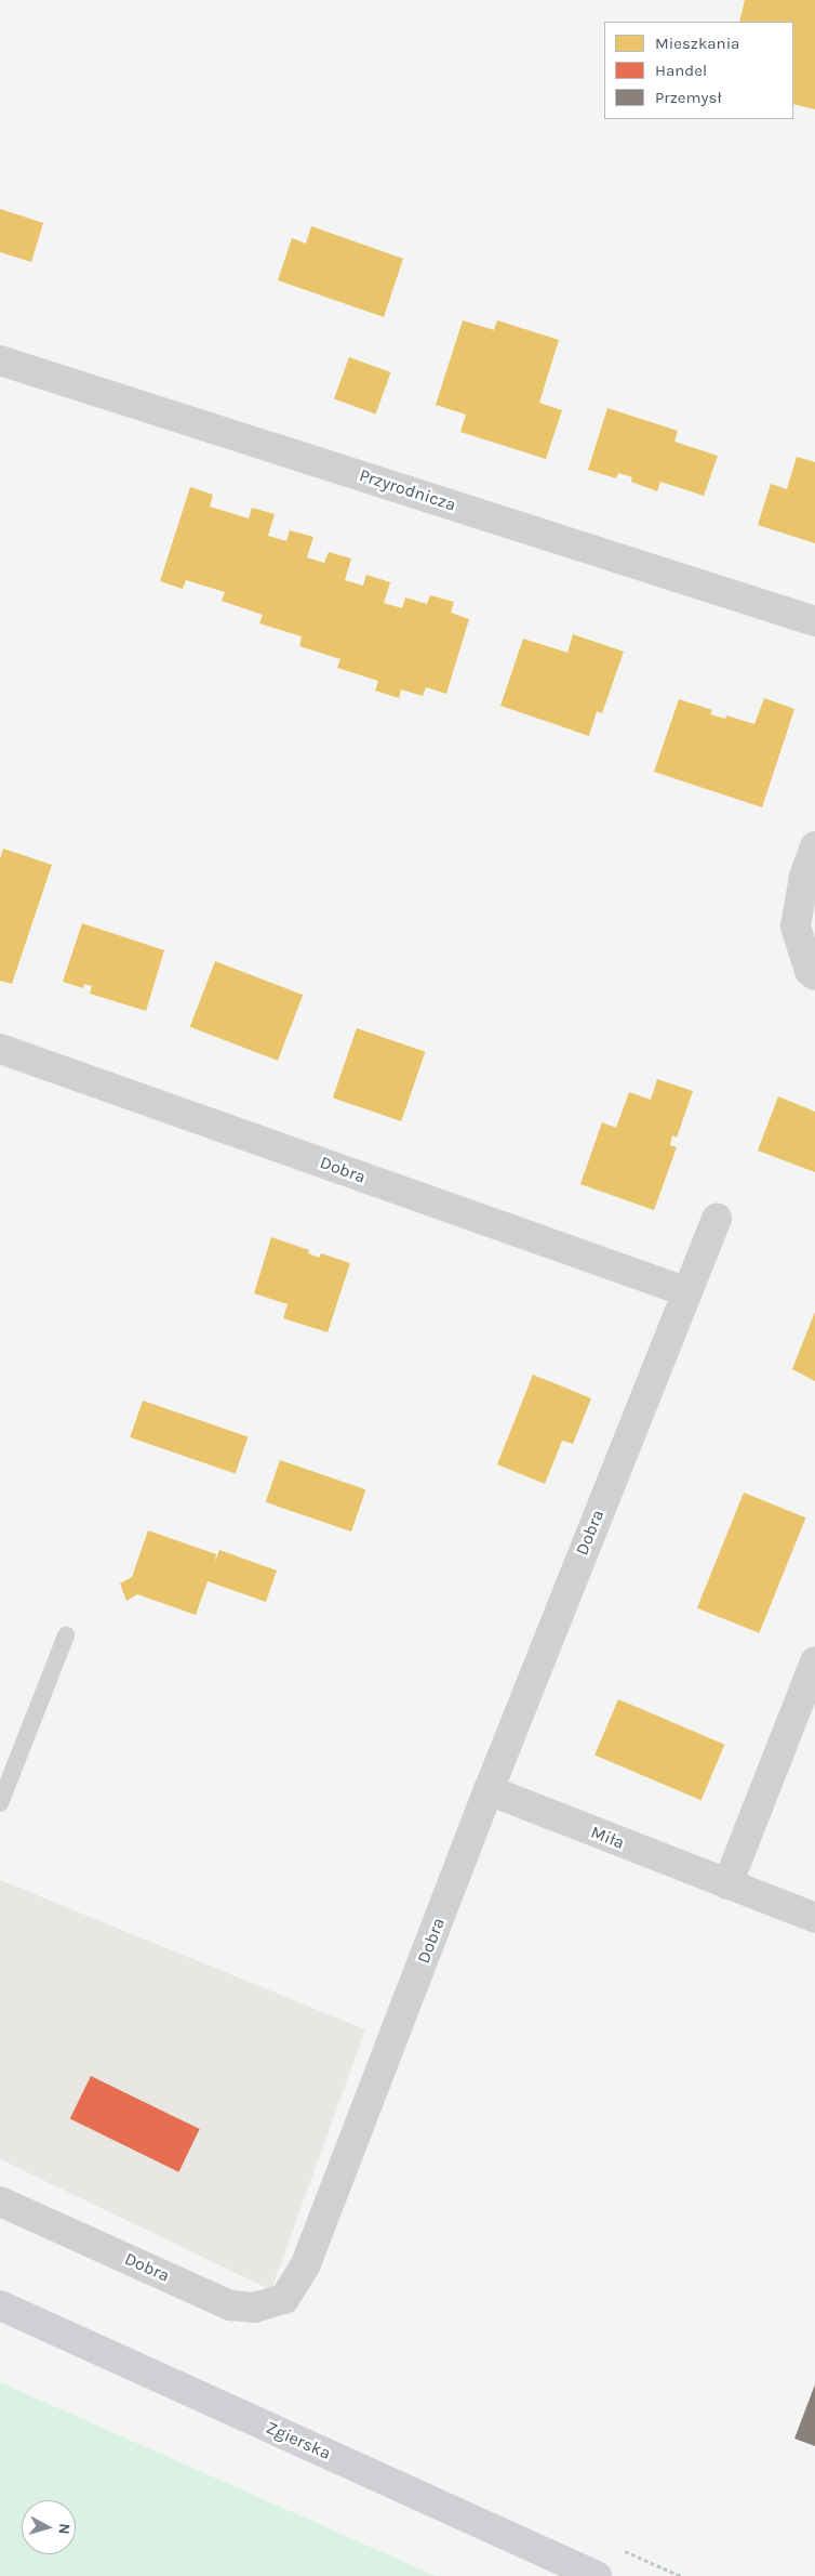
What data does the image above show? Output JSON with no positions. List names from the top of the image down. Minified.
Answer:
{"streets":{"main road":["Zgierska"],"street":["Przyrodnicza","Dobra","Miła"]},"crossings":[["Dobra","Miła"]],"legend":["Mieszkania","Handel","Przemysł"],"north":"right"}
